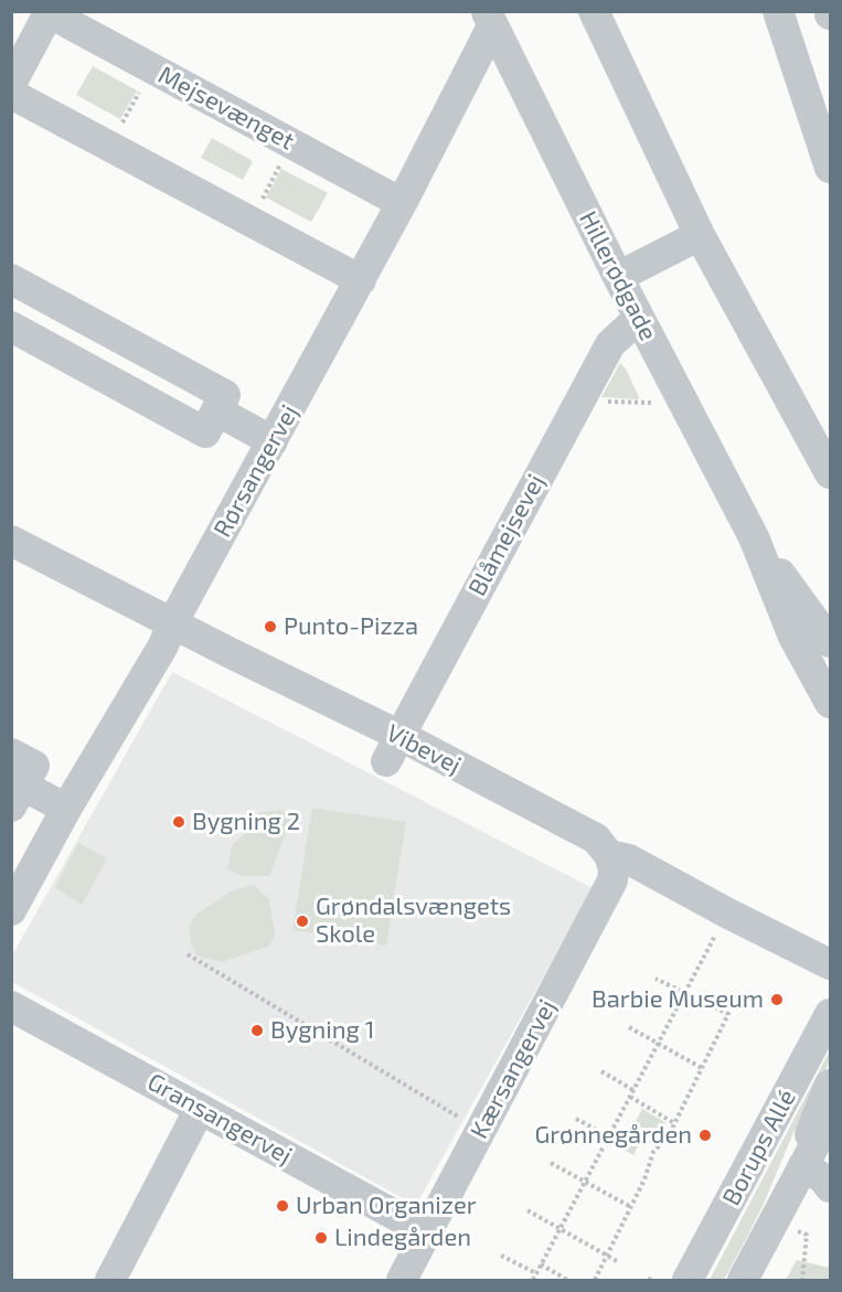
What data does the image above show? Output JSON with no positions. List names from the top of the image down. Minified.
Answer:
{"streets":{"street":["Mejsevænget","Hillerødgade","Rørsangervej","Blåmejsevej","Vibevej","Kærsangervej","Gransangervej","Borups Allé"]},"crossings":[["Mejsevænget","Rørsangervej"],["Hillerødgade","Rørsangervej"],["Hillerødgade","Blåmejsevej"],["Rørsangervej","Vibevej"],["Blåmejsevej","Vibevej"],["Vibevej","Kærsangervej"],["Kærsangervej","Gransangervej"]],"places":["Punto-Pizza","Bygning 2","Grøndalsvængets Skole","Barbie Museum","Bygning 1","Grønnegården","Urban Organizer","Lindegården"]}
